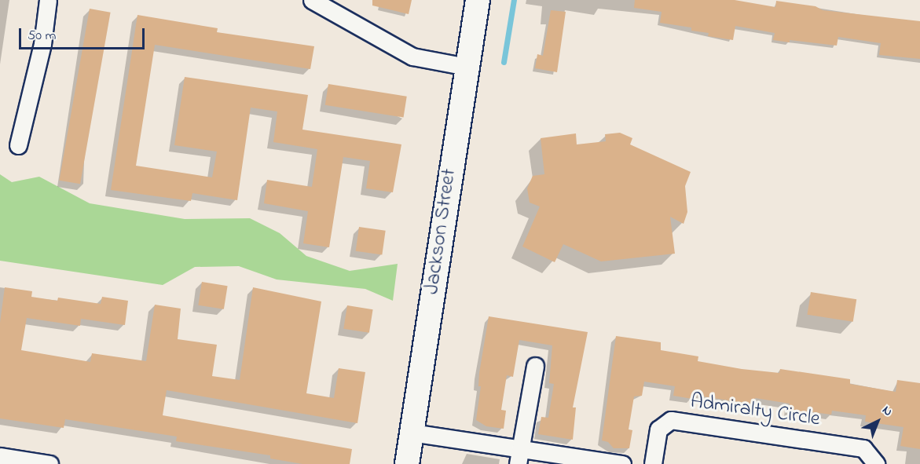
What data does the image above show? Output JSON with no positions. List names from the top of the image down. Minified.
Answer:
{"streets":{"main road":["Jackson Street"],"street":["Admiralty Circle"]},"scale_bar":"50 m","north":"top right"}
